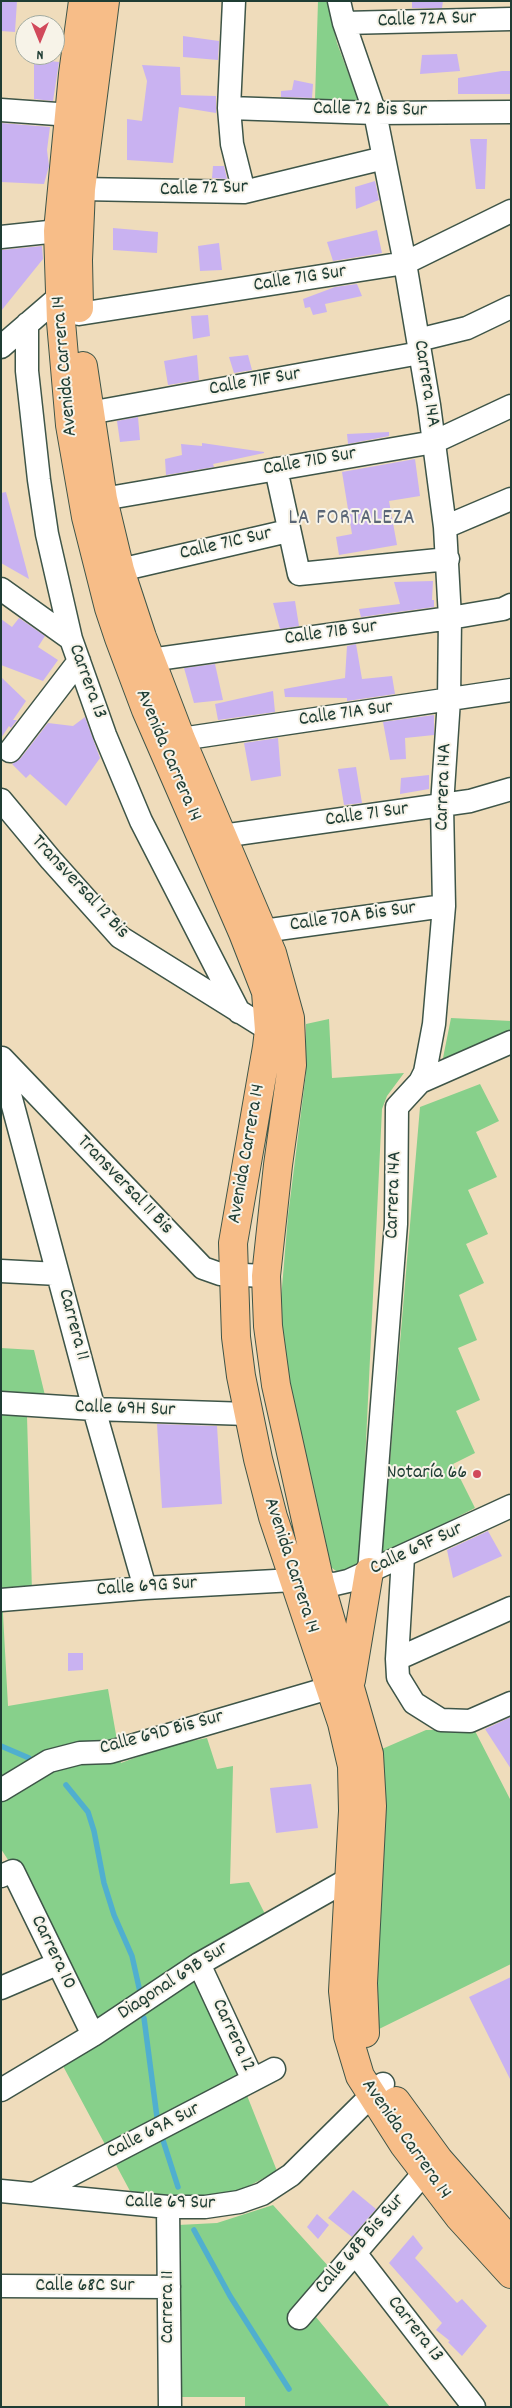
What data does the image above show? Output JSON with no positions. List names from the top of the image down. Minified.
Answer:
{"streets":{"main road":["Avenida Carrera 14"],"street":["Calle 72A Sur","Calle 72 Bis Sur","Calle 72 Sur","Calle 71G Sur","Calle 71F Sur","Carrera 14A","Calle 71D Sur","Calle 71C Sur","Calle 71B Sur","Carrera 13","Calle 71A Sur","Calle 71 Sur","Transversal 12 Bis","Calle 70A Bis Sur","Transversal 11 Bis","Carrera 11","Calle 69H Sur","Calle 69F Sur","Calle 69G Sur","Calle 69D Bis Sur","Carrera 10","Diagonal 69B Sur","Carrera 12","Calle 69A Sur","Calle 69 Sur","Calle 68B Bis Sur","Calle 68C Sur"]},"crossings":[["Calle 72A Sur","Carrera 14A"],["Calle 72 Bis Sur","Carrera 14A"],["Calle 72 Sur","Avenida Carrera 14"],["Calle 72 Sur","Carrera 14A"],["Calle 71G Sur","Avenida Carrera 14"],["Calle 71G Sur","Carrera 14A"],["Avenida Carrera 14","Calle 71F Sur"],["Avenida Carrera 14","Calle 71D Sur"],["Avenida Carrera 14","Calle 71C Sur"],["Avenida Carrera 14","Calle 71B Sur"],["Avenida Carrera 14","Calle 71A Sur"],["Avenida Carrera 14","Calle 71 Sur"],["Avenida Carrera 14","Transversal 12 Bis"],["Avenida Carrera 14","Calle 70A Bis Sur"],["Avenida Carrera 14","Transversal 11 Bis"],["Avenida Carrera 14","Calle 69H Sur"],["Avenida Carrera 14","Calle 69F Sur"],["Avenida Carrera 14","Calle 69G Sur"],["Avenida Carrera 14","Calle 69D Bis Sur"],["Avenida Carrera 14","Diagonal 69B Sur"],["Avenida Carrera 14","Calle 69 Sur"],["Avenida Carrera 14","Calle 68B Bis Sur"],["Calle 71F Sur","Carrera 14A"],["Carrera 14A","Calle 71D Sur"],["Carrera 14A","Calle 71C Sur"],["Carrera 14A","Calle 71B Sur"],["Carrera 14A","Calle 71A Sur"],["Carrera 14A","Calle 71 Sur"],["Carrera 14A","Calle 70A Bis Sur"],["Carrera 14A","Calle 69F Sur"],["Carrera 13","Transversal 12 Bis"],["Carrera 13","Calle 68B Bis Sur"],["Carrera 11","Calle 69H Sur"],["Carrera 11","Calle 69G Sur"],["Carrera 11","Calle 69 Sur"],["Carrera 11","Calle 68C Sur"],["Carrera 10","Diagonal 69B Sur"],["Diagonal 69B Sur","Carrera 12"],["Carrera 12","Calle 69A Sur"],["Calle 69A Sur","Calle 69 Sur"]],"districts":["LA FORTALEZA"],"places":["Notaría 66"],"north":"bottom"}
